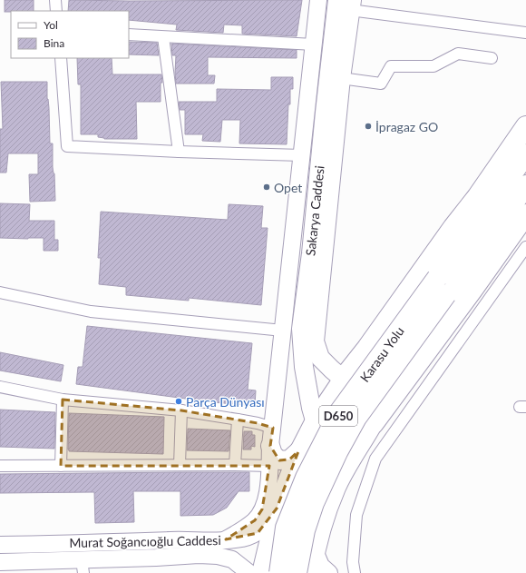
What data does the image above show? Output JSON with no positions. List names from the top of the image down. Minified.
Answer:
{"streets":{"highway":["Karasu Yolu","D650"],"main road":["Sakarya Caddesi","Murat Soğancıoğlu Caddesi"]},"places":["İpragaz GO","Opet","Parça Dünyası"],"legend":["Yol","Bina"]}
